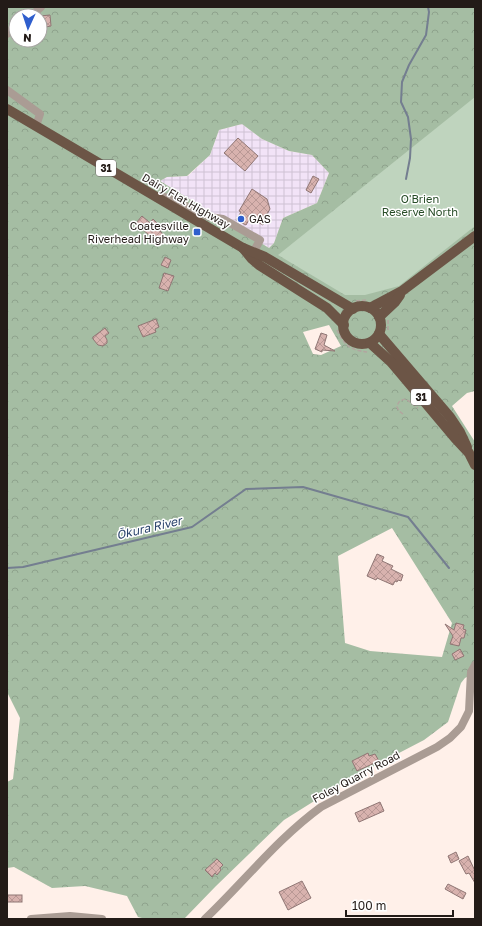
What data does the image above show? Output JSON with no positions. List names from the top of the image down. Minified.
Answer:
{"streets":{"main road":["31","Dairy Flat Highway"],"street":["Foley Quarry Road"]},"crossings":[["31","Dairy Flat Highway"]],"water":["Ōkura River"],"parks":["O'Brien Reserve North"],"places":{"other":["GAS"],"transit":["Coatesville Riverhead Highway"]},"scale_bar":"100 m","north":"bottom"}
